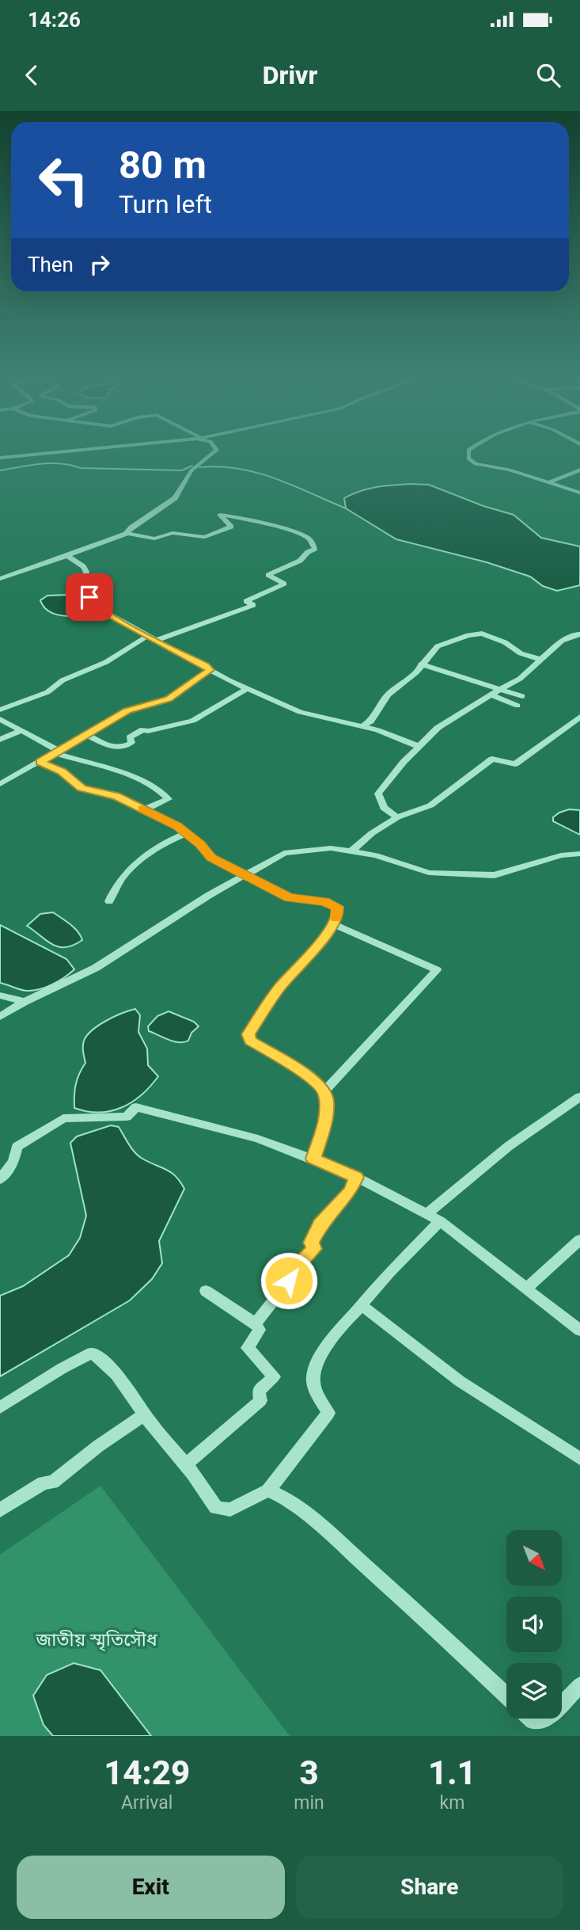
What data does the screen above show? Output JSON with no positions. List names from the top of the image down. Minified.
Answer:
{"parks":["জাতীয় স্মৃতিসৌধ"],"north":"bottom right","page":{"status":"14:26","header":"Drivr","turn":["80 m","Turn left"],"then":"Then","eta":["14:29","Arrival","3","min","1.1","km"],"buttons":["Exit","Share"]}}
